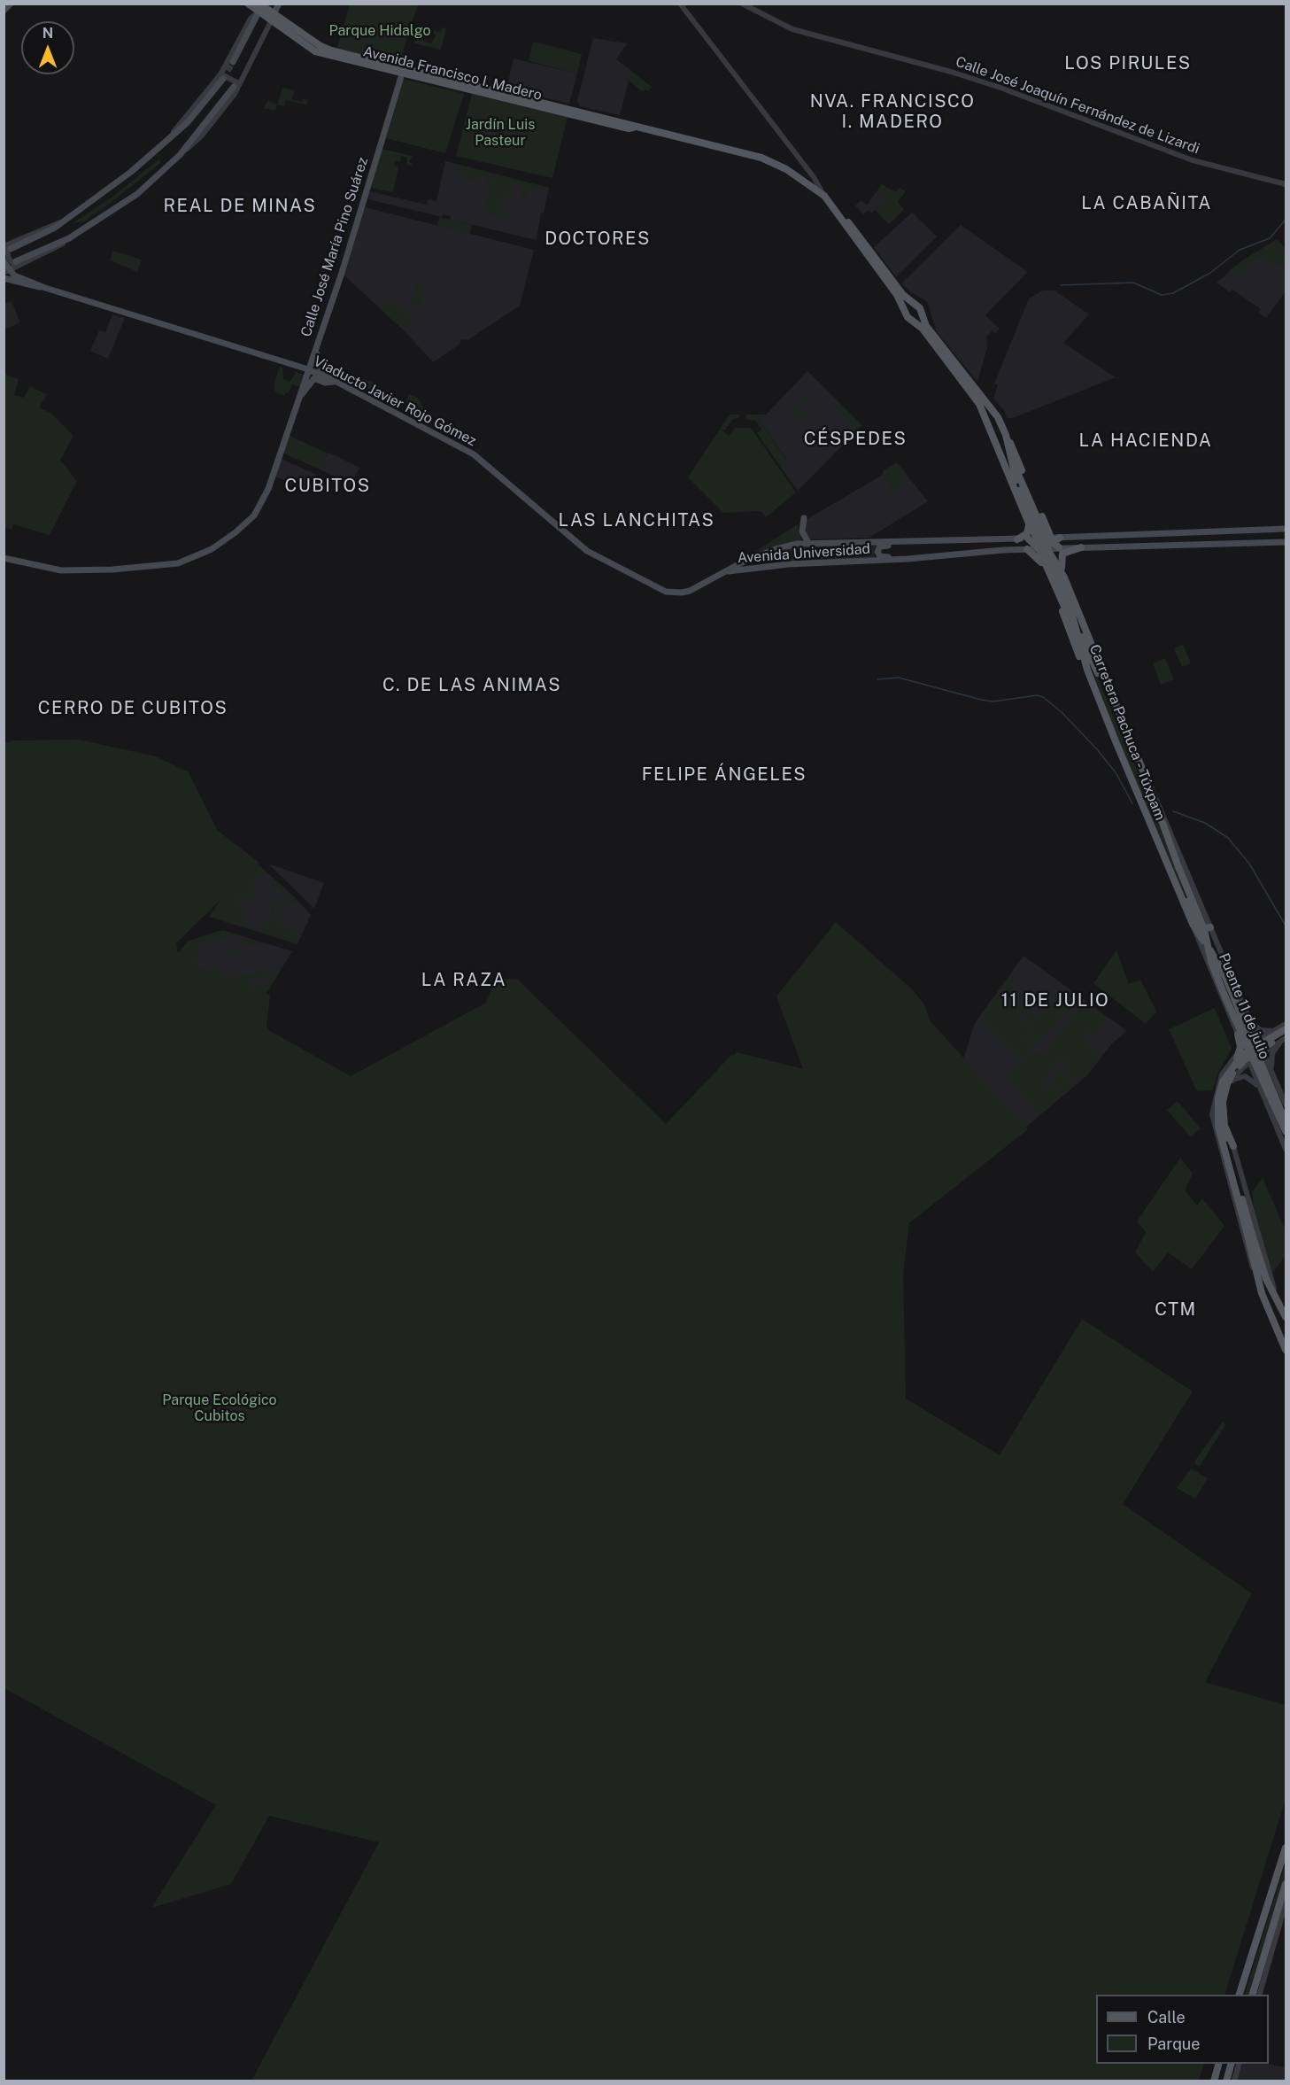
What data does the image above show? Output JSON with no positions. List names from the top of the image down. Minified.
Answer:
{"streets":{"main road":["Avenida Francisco I. Madero","Calle José María Pino Suárez","Viaducto Javier Rojo Gómez","Avenida Universidad","Carretera Pachuca - Túxpam","Puente 11 de julio"],"street":["Calle José Joaquín Fernández de Lizardi"]},"crossings":[["Avenida Francisco I. Madero","Calle José María Pino Suárez"],["Avenida Francisco I. Madero","Carretera Pachuca - Túxpam"],["Calle José María Pino Suárez","Viaducto Javier Rojo Gómez"],["Viaducto Javier Rojo Gómez","Avenida Universidad"],["Carretera Pachuca - Túxpam","Puente 11 de julio"]],"districts":["LOS PIRULES","NVA. FRANCISCO I. MADERO","LA CABAÑITA","REAL DE MINAS","DOCTORES","CÉSPEDES","LA HACIENDA","CUBITOS","LAS LANCHITAS","C. DE LAS ANIMAS","CERRO DE CUBITOS","FELIPE ÁNGELES","LA RAZA","11 DE JULIO","CTM"],"parks":["Parque Hidalgo","Jardín Luis Pasteur","Parque Ecológico Cubitos"],"legend":["Calle","Parque"],"north":"top"}
